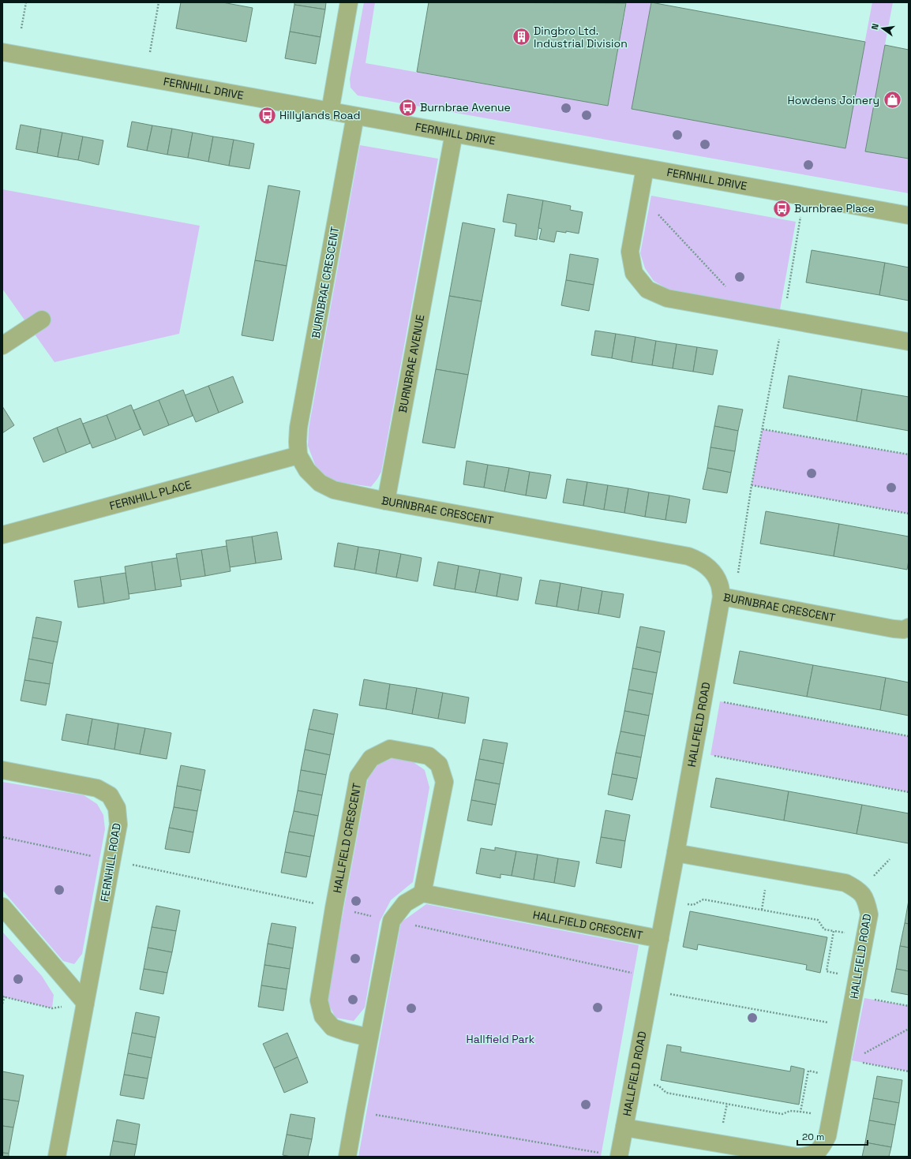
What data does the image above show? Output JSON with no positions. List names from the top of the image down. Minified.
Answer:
{"streets":{"street":["FERNHILL DRIVE","BURNBRAE CRESCENT","BURNBRAE AVENUE","FERNHILL PLACE","HALLFIELD ROAD","HALLFIELD CRESCENT","FERNHILL ROAD"]},"crossings":[["FERNHILL DRIVE","BURNBRAE CRESCENT"],["FERNHILL DRIVE","BURNBRAE AVENUE"],["BURNBRAE CRESCENT","BURNBRAE AVENUE"],["BURNBRAE CRESCENT","FERNHILL PLACE"],["BURNBRAE CRESCENT","HALLFIELD ROAD"],["HALLFIELD ROAD","HALLFIELD CRESCENT"]],"parks":["Hallfield Park"],"places":{"building":["Dingbro Ltd. Industrial Division"],"shop":["Howdens Joinery"],"bus stop":["Burnbrae Avenue","Hillylands Road","Burnbrae Place"]},"scale_bar":"20 m","north":"left"}
